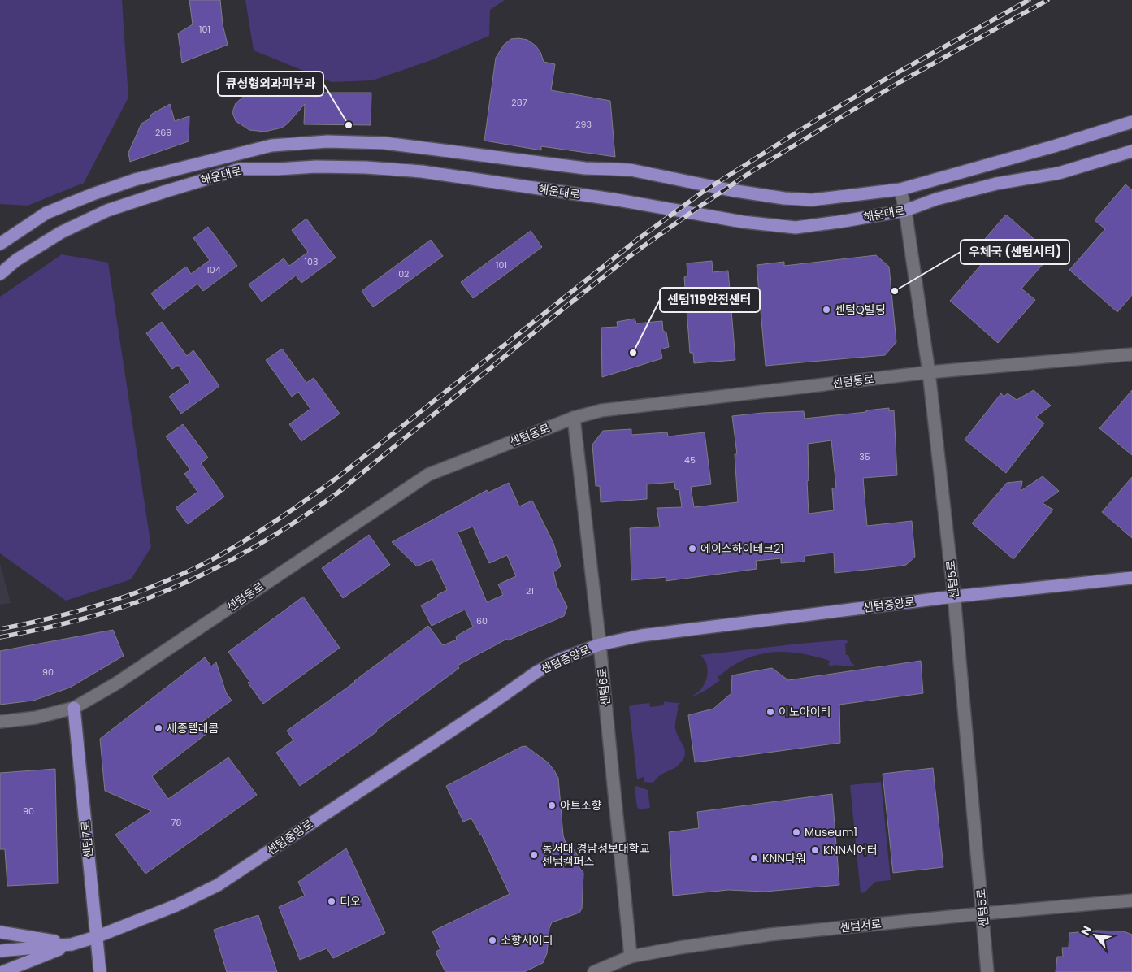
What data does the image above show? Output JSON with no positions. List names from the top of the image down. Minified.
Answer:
{"streets":{"main road":["해운대로","센텀중앙로","센텀7로"],"street":["센텀동로","센텀5로","센텀6로","센텀서로"]},"crossings":[["해운대로","센텀5로"],["센텀동로","센텀5로"],["센텀동로","센텀6로"],["센텀동로","센텀7로"],["센텀5로","센텀중앙로"],["센텀5로","센텀서로"],["센텀중앙로","센텀6로"],["센텀중앙로","센텀7로"],["센텀6로","센텀서로"]],"places":["큐성형외과피부과","우체국 (센텀시티)","센텀Q빌딩","센텀119안전센터","에이스하이테크21","이노아이티","세종텔레콤","아트소향","Museum1","KNN시어터","동서대 경남정보대학교 센텀캠퍼스","KNN타워","디오","소향시어터"],"house_numbers":["101","287","293","269","103","101","104","102","35","45","21","60","90","90","78"],"north":"top left"}
